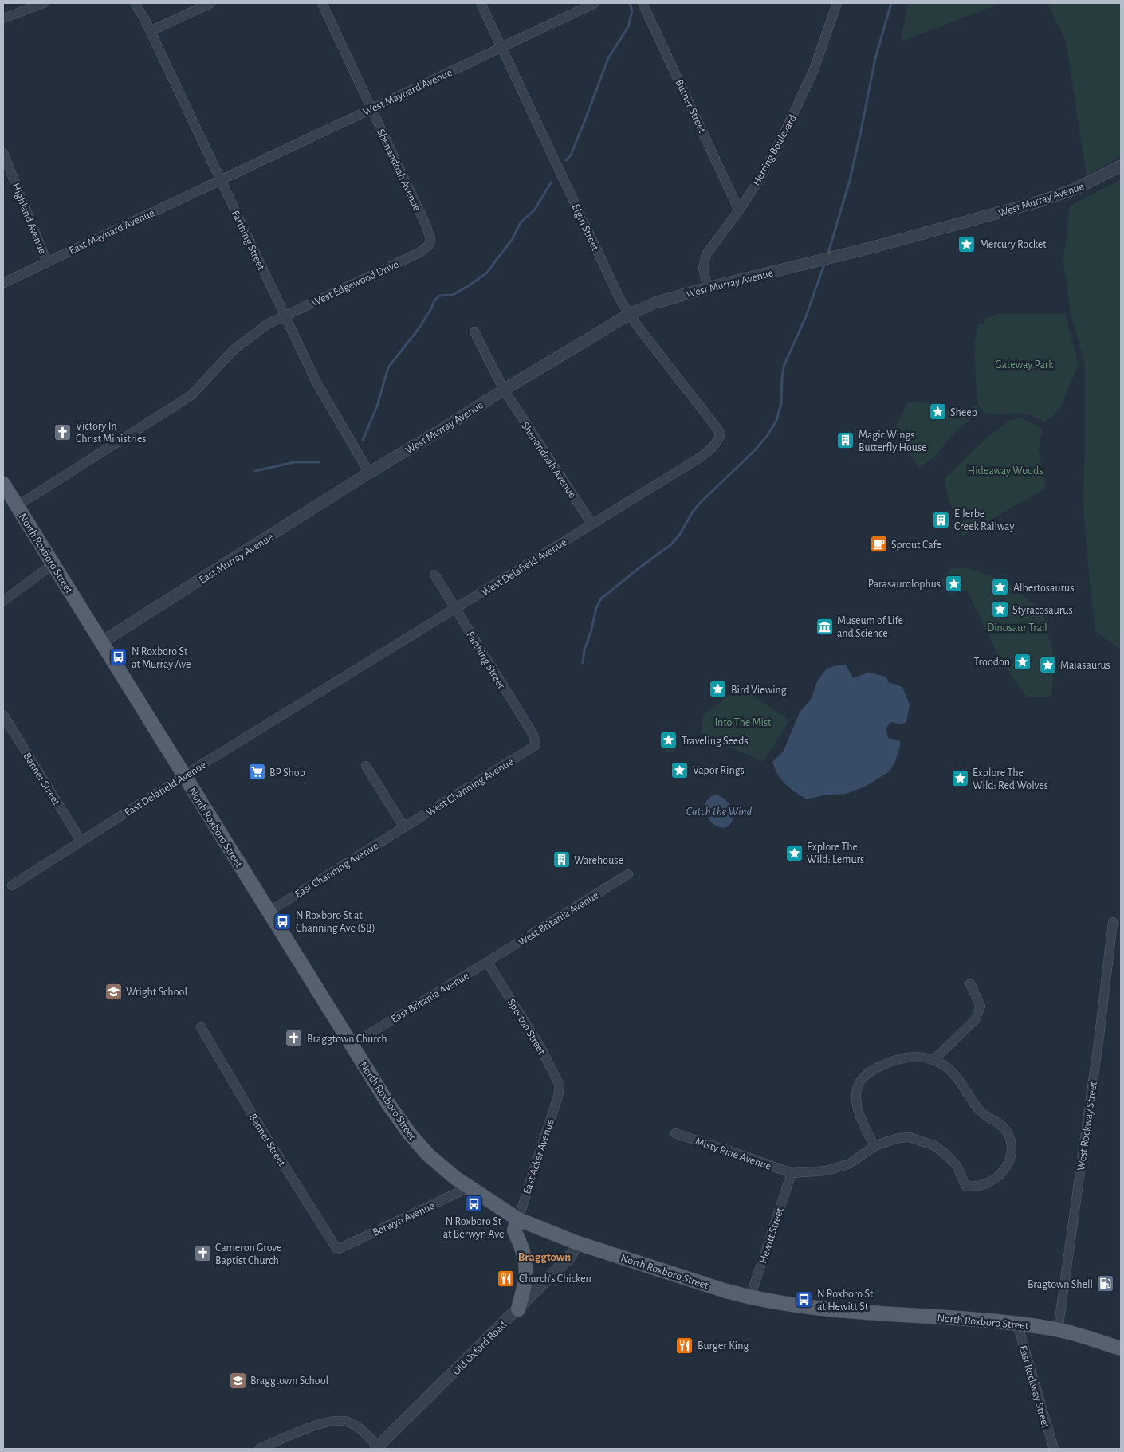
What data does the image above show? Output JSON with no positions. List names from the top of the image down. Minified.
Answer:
{"streets":{"main road":["North Roxboro Street"],"street":["West Maynard Avenue","Butner Street","Herring Boulevard","Shenandoah Avenue","West Murray Avenue","Highland Avenue","Elgin Street","East Maynard Avenue","Farthing Street","West Edgewood Drive","East Murray Avenue","West Delafield Avenue","Banner Street","West Channing Avenue","East Delafield Avenue","East Channing Avenue","West Britania Avenue","East Britania Avenue","Specton Street","West Rockway Street","Misty Pine Avenue","East Acker Avenue","Berwyn Avenue","Hewitt Street","Old Oxford Road","East Rockway Street"]},"crossings":[["West Maynard Avenue","Shenandoah Avenue"],["West Maynard Avenue","Elgin Street"],["West Maynard Avenue","East Maynard Avenue"],["West Maynard Avenue","Farthing Street"],["Butner Street","Herring Boulevard"],["Herring Boulevard","West Murray Avenue"],["Shenandoah Avenue","West Murray Avenue"],["Shenandoah Avenue","West Edgewood Drive"],["Shenandoah Avenue","West Delafield Avenue"],["West Murray Avenue","Elgin Street"],["West Murray Avenue","Farthing Street"],["West Murray Avenue","East Murray Avenue"],["Highland Avenue","East Maynard Avenue"],["Elgin Street","West Delafield Avenue"],["East Maynard Avenue","Farthing Street"],["Farthing Street","West Edgewood Drive"],["Farthing Street","East Murray Avenue"],["Farthing Street","West Delafield Avenue"],["Farthing Street","West Channing Avenue"],["West Edgewood Drive","North Roxboro Street"],["North Roxboro Street","East Murray Avenue"],["North Roxboro Street","East Delafield Avenue"],["North Roxboro Street","East Channing Avenue"],["North Roxboro Street","East Britania Avenue"],["North Roxboro Street","West Rockway Street"],["North Roxboro Street","East Acker Avenue"],["North Roxboro Street","Berwyn Avenue"],["North Roxboro Street","Hewitt Street"],["North Roxboro Street","Old Oxford Road"],["North Roxboro Street","East Rockway Street"],["West Delafield Avenue","East Delafield Avenue"],["Banner Street","East Delafield Avenue"],["Banner Street","Berwyn Avenue"],["West Channing Avenue","East Channing Avenue"],["West Britania Avenue","East Britania Avenue"],["West Britania Avenue","Specton Street"],["East Britania Avenue","Specton Street"],["Specton Street","East Acker Avenue"],["Misty Pine Avenue","Hewitt Street"]],"districts":["Braggtown"],"water":["Catch the Wind"],"parks":["Gateway Park","Hideaway Woods","Dinosaur Trail","Into The Mist"],"places":{"place":["Mercury Rocket","Sheep","Parasaurolophus","Albertosaurus","Styracosaurus","Troodon","Maiasaurus","Bird Viewing","Traveling Seeds","Vapor Rings","Explore The Wild: Red Wolves","Explore The Wild: Lemurs"],"church":["Victory In Christ Ministries","Braggtown Church","Cameron Grove Baptist Church"],"building":["Magic Wings Butterfly House","Ellerbe Creek Railway","Warehouse"],"cafe":["Sprout Cafe"],"museum":["Museum of Life and Science"],"bus stop":["N Roxboro St at Murray Ave","N Roxboro St at Channing Ave (SB)","N Roxboro St at Berwyn Ave","N Roxboro St at Hewitt St"],"supermarket":["BP Shop"],"school or university":["Wright School","Braggtown School"],"restaurant":["Church's Chicken","Burger King"],"fuel station":["Bragtown Shell"]}}
